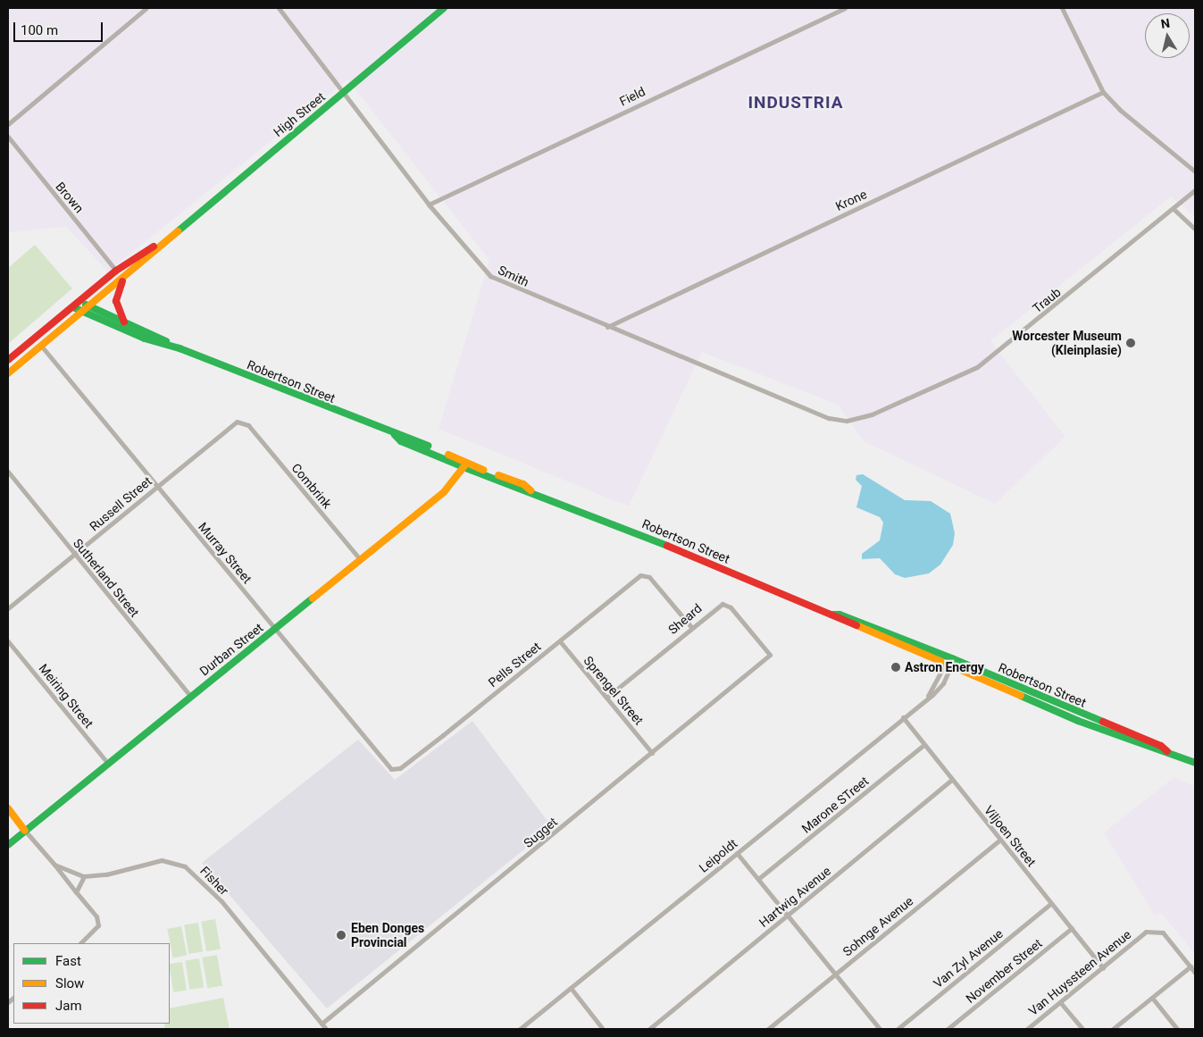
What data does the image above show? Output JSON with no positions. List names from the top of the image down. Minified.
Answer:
{"streets":{"main road":["High Street","Robertson Street","Durban Street"],"street":["Field","Brown","Krone","Smith","Traub","Combrink","Russell Street","Murray Street","Sutherland Street","Sheard","Pells Street","Sprengel Street","Meiring Street","Marone STreet","Sugget","Viljoen Street","Leipoldt","Fisher","Hartwig Avenue","Sohnge Avenue","Van Zyl Avenue","November Street","Van Huyssteen Avenue"]},"crossings":[["Field","Smith"],["High Street","Brown"],["High Street","Smith"],["High Street","Robertson Street"],["High Street","Murray Street"],["Krone","Smith"],["Smith","Traub"],["Robertson Street","Durban Street"],["Robertson Street","Leipoldt"],["Combrink","Russell Street"],["Combrink","Durban Street"],["Russell Street","Murray Street"],["Russell Street","Sutherland Street"],["Murray Street","Durban Street"],["Murray Street","Pells Street"],["Sutherland Street","Durban Street"],["Sheard","Pells Street"],["Sheard","Sprengel Street"],["Sheard","Sugget"],["Durban Street","Meiring Street"],["Durban Street","Fisher"],["Pells Street","Sprengel Street"],["Sprengel Street","Sugget"],["Marone STreet","Viljoen Street"],["Sugget","Fisher"],["Viljoen Street","Leipoldt"],["Viljoen Street","Hartwig Avenue"],["Viljoen Street","Sohnge Avenue"],["Viljoen Street","Van Zyl Avenue"],["Viljoen Street","November Street"],["Viljoen Street","Van Huyssteen Avenue"]],"districts":["INDUSTRIA"],"places":["Worcester Museum (Kleinplasie)","Astron Energy","Eben Donges Provincial"],"legend":["Fast","Slow","Jam"],"scale_bar":"100 m","north":"top"}
